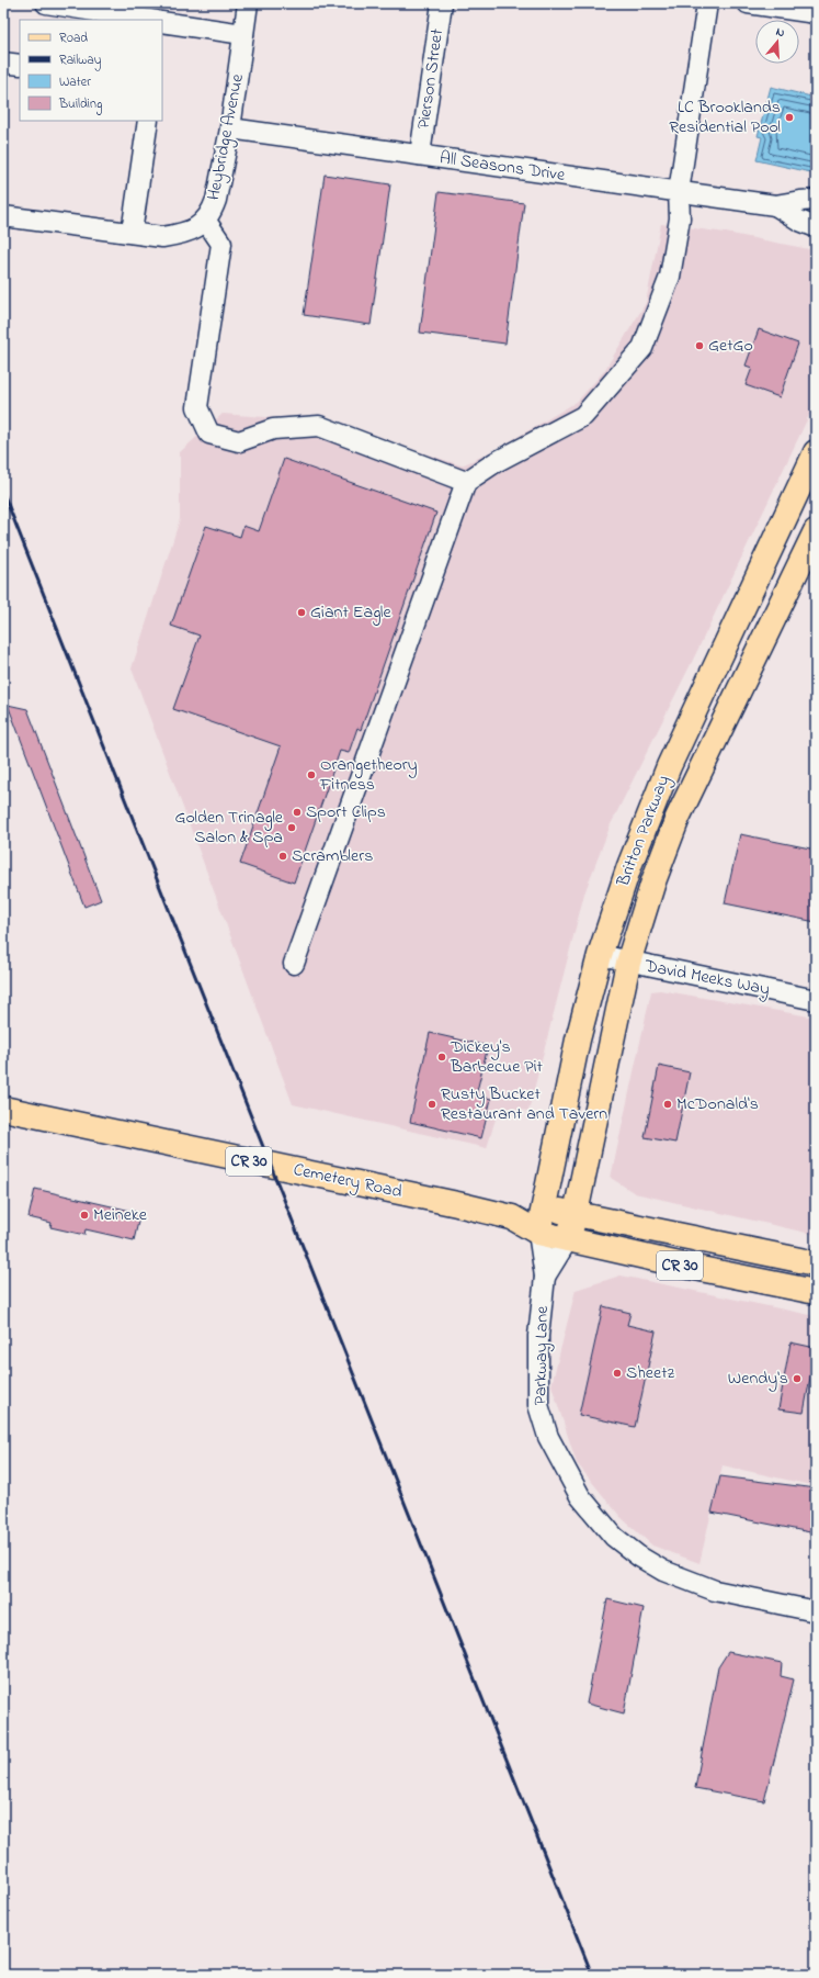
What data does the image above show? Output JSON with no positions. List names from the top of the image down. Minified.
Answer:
{"streets":{"main road":["Britton Parkway","CR 30","Cemetery Road"],"street":["Pierson Street","Heybridge Avenue","All Seasons Drive","David Meeks Way","Parkway Lane"]},"crossings":[["Pierson Street","All Seasons Drive"],["Heybridge Avenue","All Seasons Drive"],["Britton Parkway","David Meeks Way"],["Britton Parkway","Cemetery Road"],["Britton Parkway","Parkway Lane"],["Cemetery Road","Parkway Lane"]],"places":["LC Brooklands Residential Pool","GetGo","Giant Eagle","Orangetheory Fitness","Sport Clips","Golden Trinagle Salon & Spa","Scramblers","Dickey's Barbecue Pit","Rusty Bucket Restaurant and Tavern","McDonald's","Meineke","Sheetz","Wendy's"],"legend":["Road","Railway","Water","Building"],"north":"top"}
